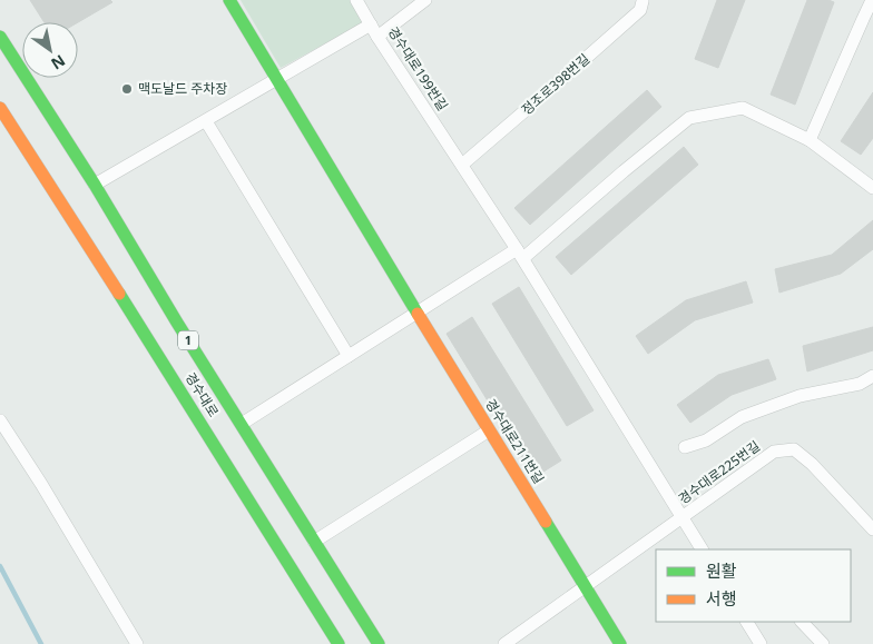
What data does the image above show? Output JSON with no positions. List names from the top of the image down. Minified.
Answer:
{"streets":{"main road":["1","경수대로","경수대로211번길"],"street":["경수대로199번길","정조로398번길","경수대로225번길"]},"crossings":[["경수대로199번길","정조로398번길"],["경수대로199번길","경수대로"],["경수대로211번길","경수대로225번길"]],"places":["맥도날드 주차장"],"legend":["원활","서행"],"north":"bottom right"}
